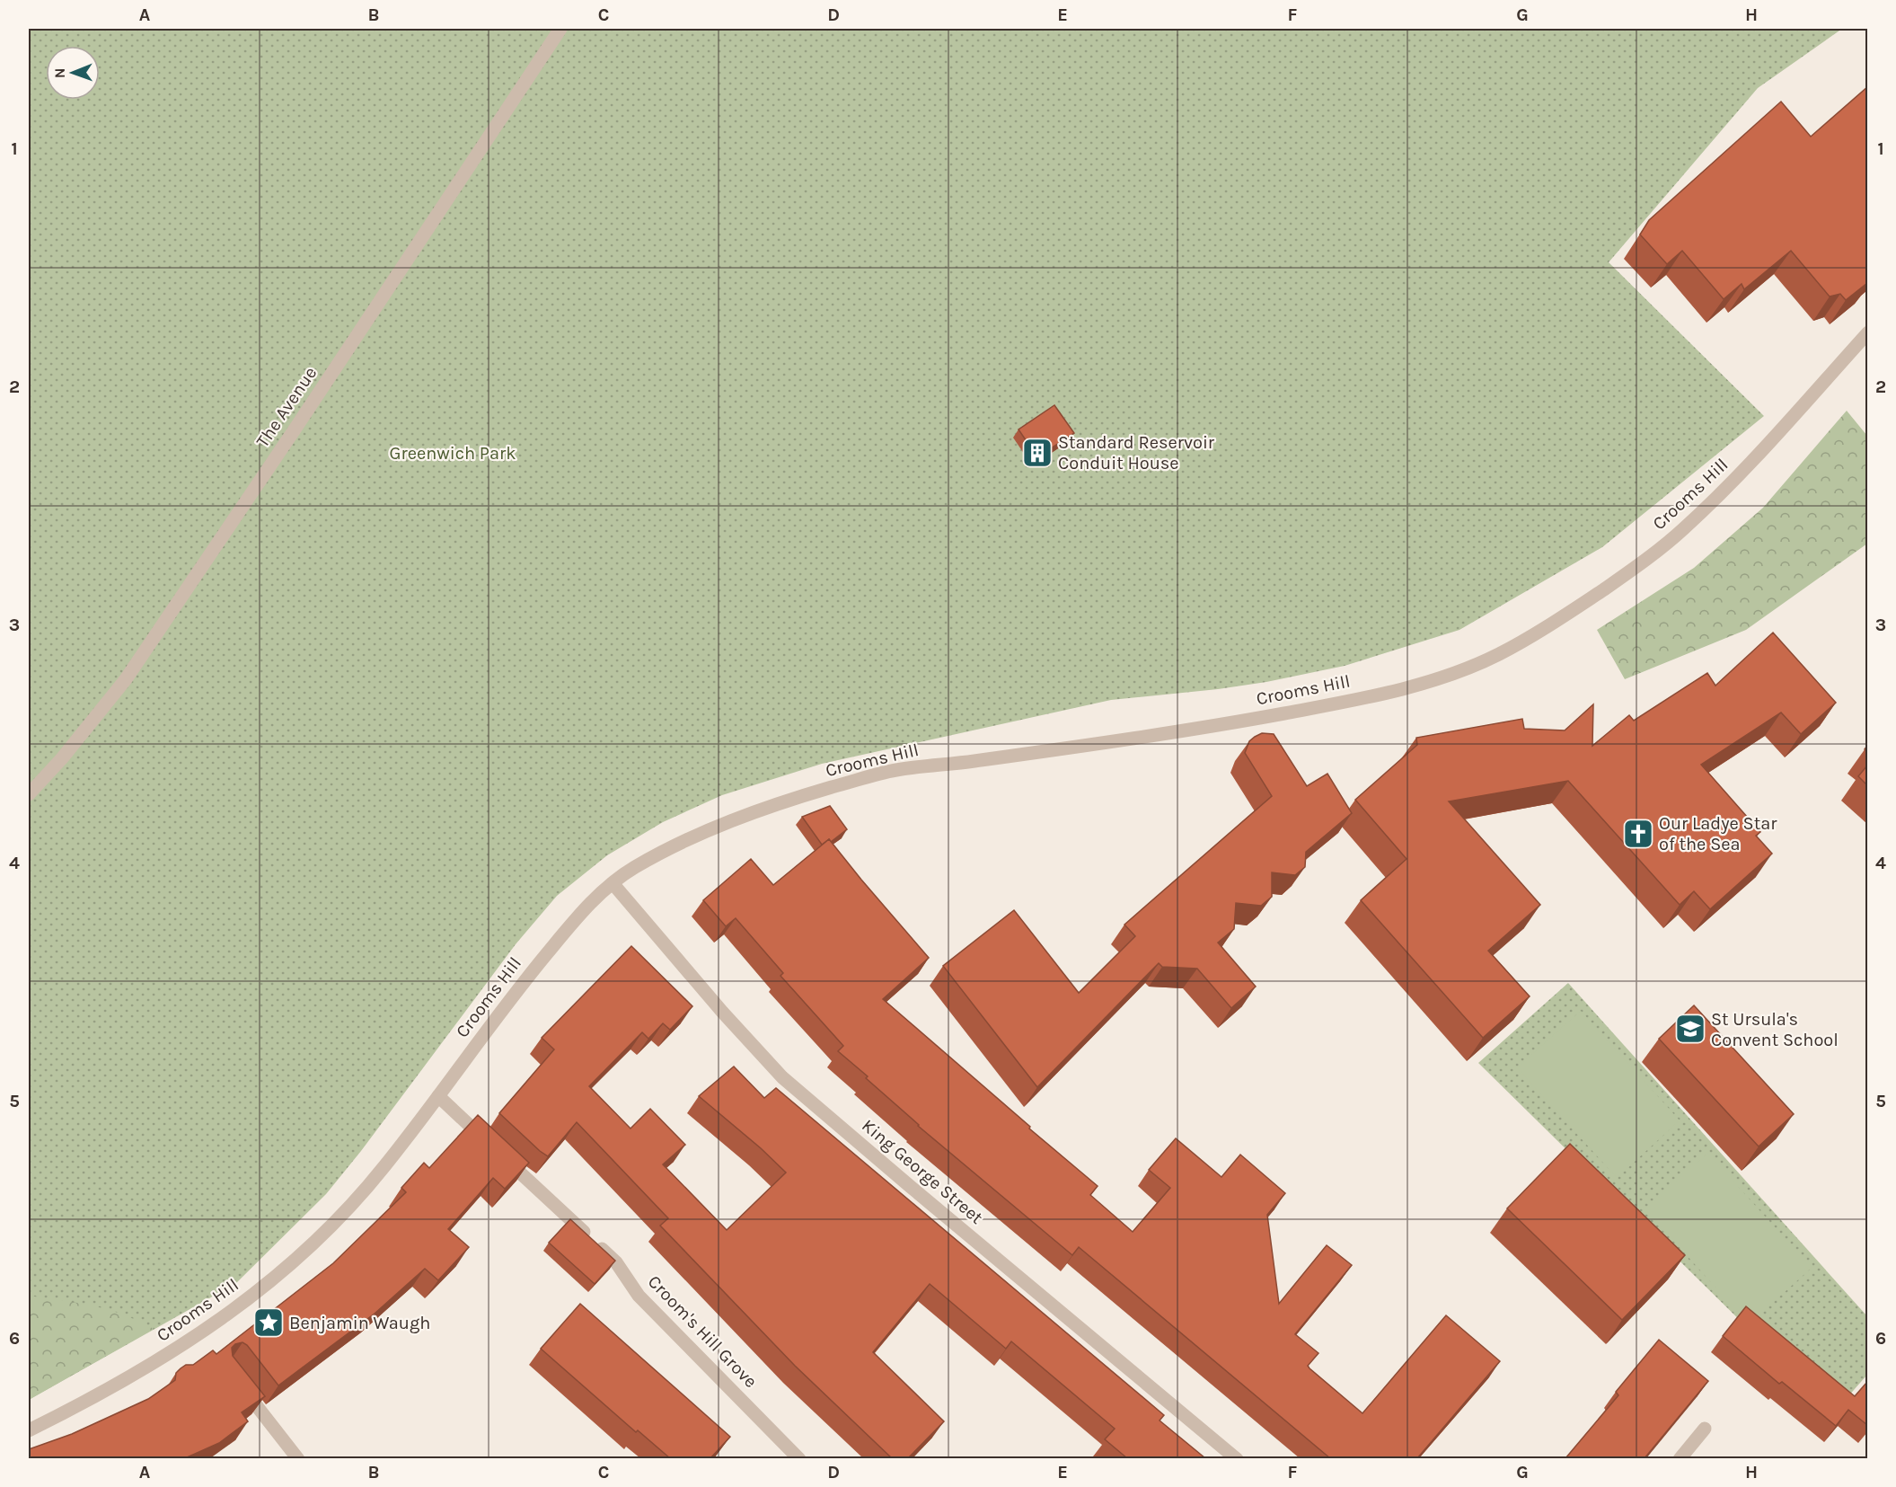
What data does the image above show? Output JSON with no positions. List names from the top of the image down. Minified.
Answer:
{"streets":{"street":["The Avenue","Crooms Hill","King George Street","Croom's Hill Grove"]},"crossings":[["Crooms Hill","King George Street"],["Crooms Hill","Croom's Hill Grove"]],"parks":["Greenwich Park"],"places":{"building":["Standard Reservoir Conduit House"],"church":["Our Ladye Star of the Sea"],"school or university":["St Ursula's Convent School"],"place":["Benjamin Waugh"]},"north":"left","grid":{"columns":["A","B","C","D","E","F","G","H"],"rows":["1","2","3","4","5","6"]}}
